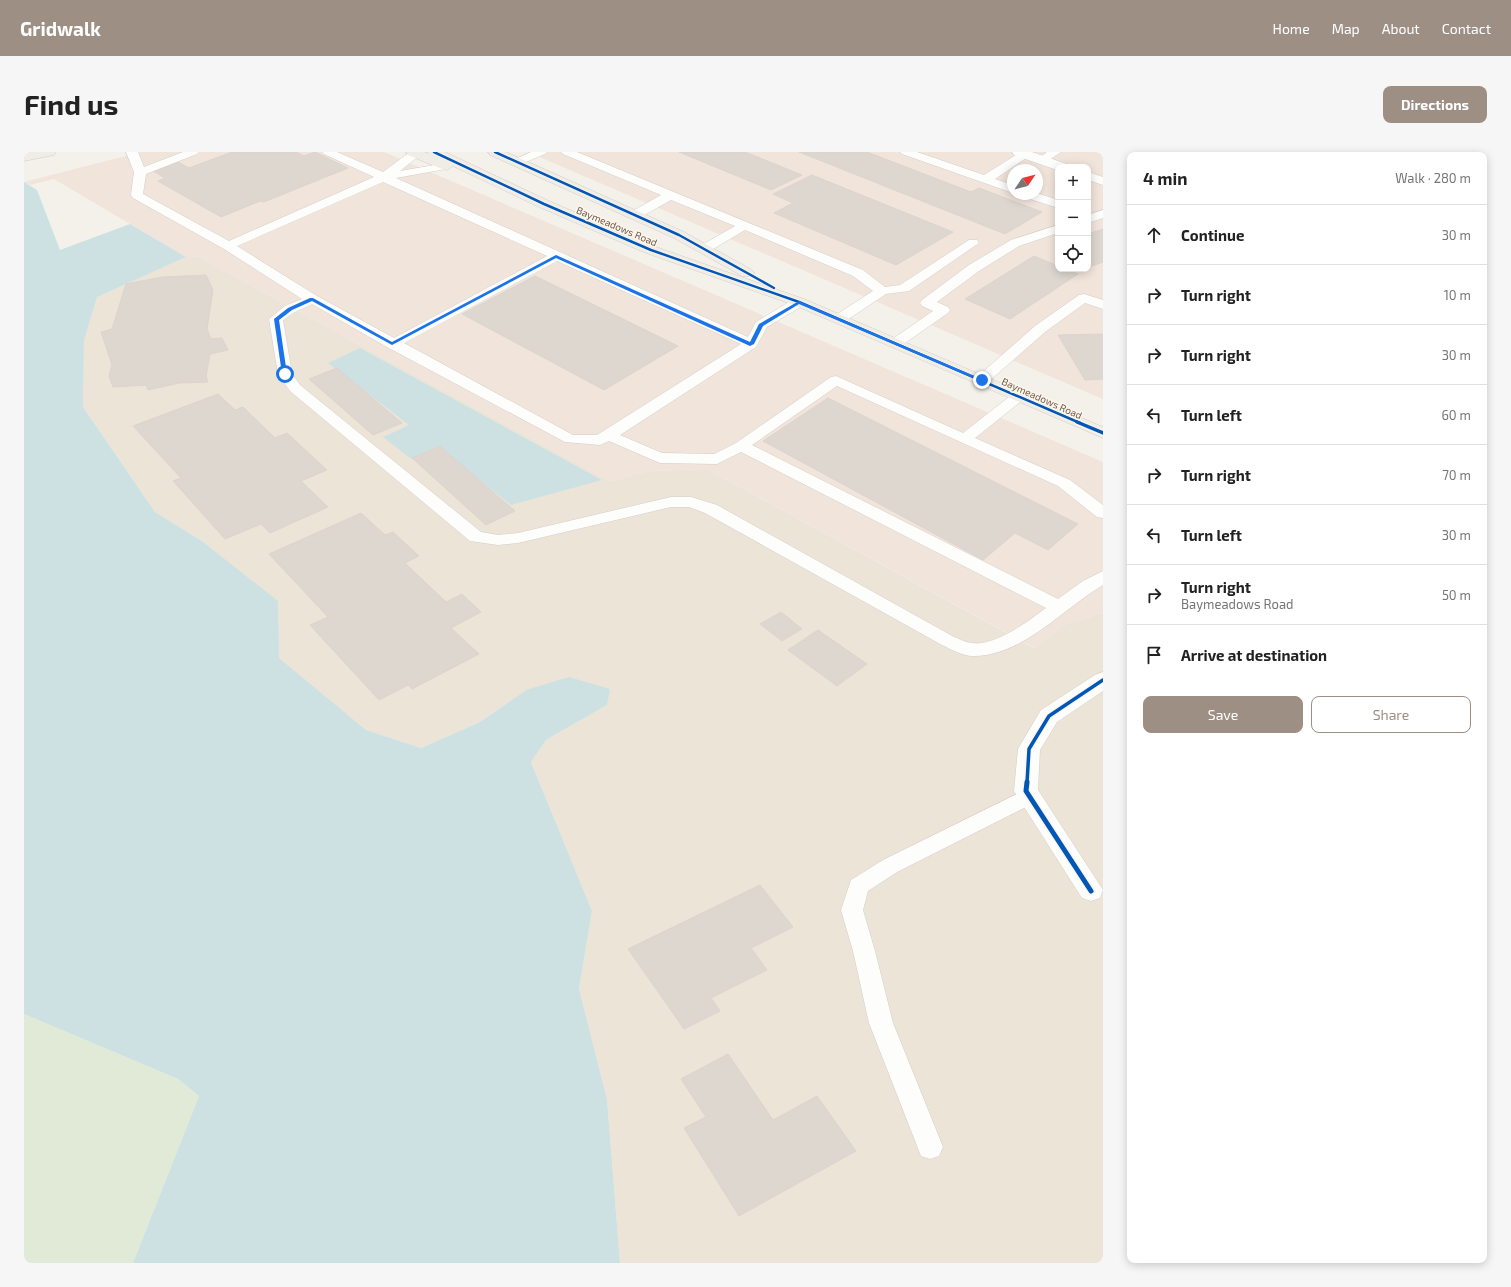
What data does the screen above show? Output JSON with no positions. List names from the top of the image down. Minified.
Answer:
{"streets":{"main road":["Baymeadows Road"]},"north":"top right","page":{"header":"Gridwalk","nav":["Home","Map","About","Contact"],"buttons":["Directions",["Save","Share"]],"title":"Find us","heading":["4 min","Walk · 280 m"],"map_buttons":["+","−"],"list":[["Continue","30 m"],["Turn right","10 m"],["Turn right","30 m"],["Turn left","60 m"],["Turn right","70 m"],["Turn left","30 m"],["Turn right","Baymeadows Road","50 m"],"Arrive at destination"]}}
